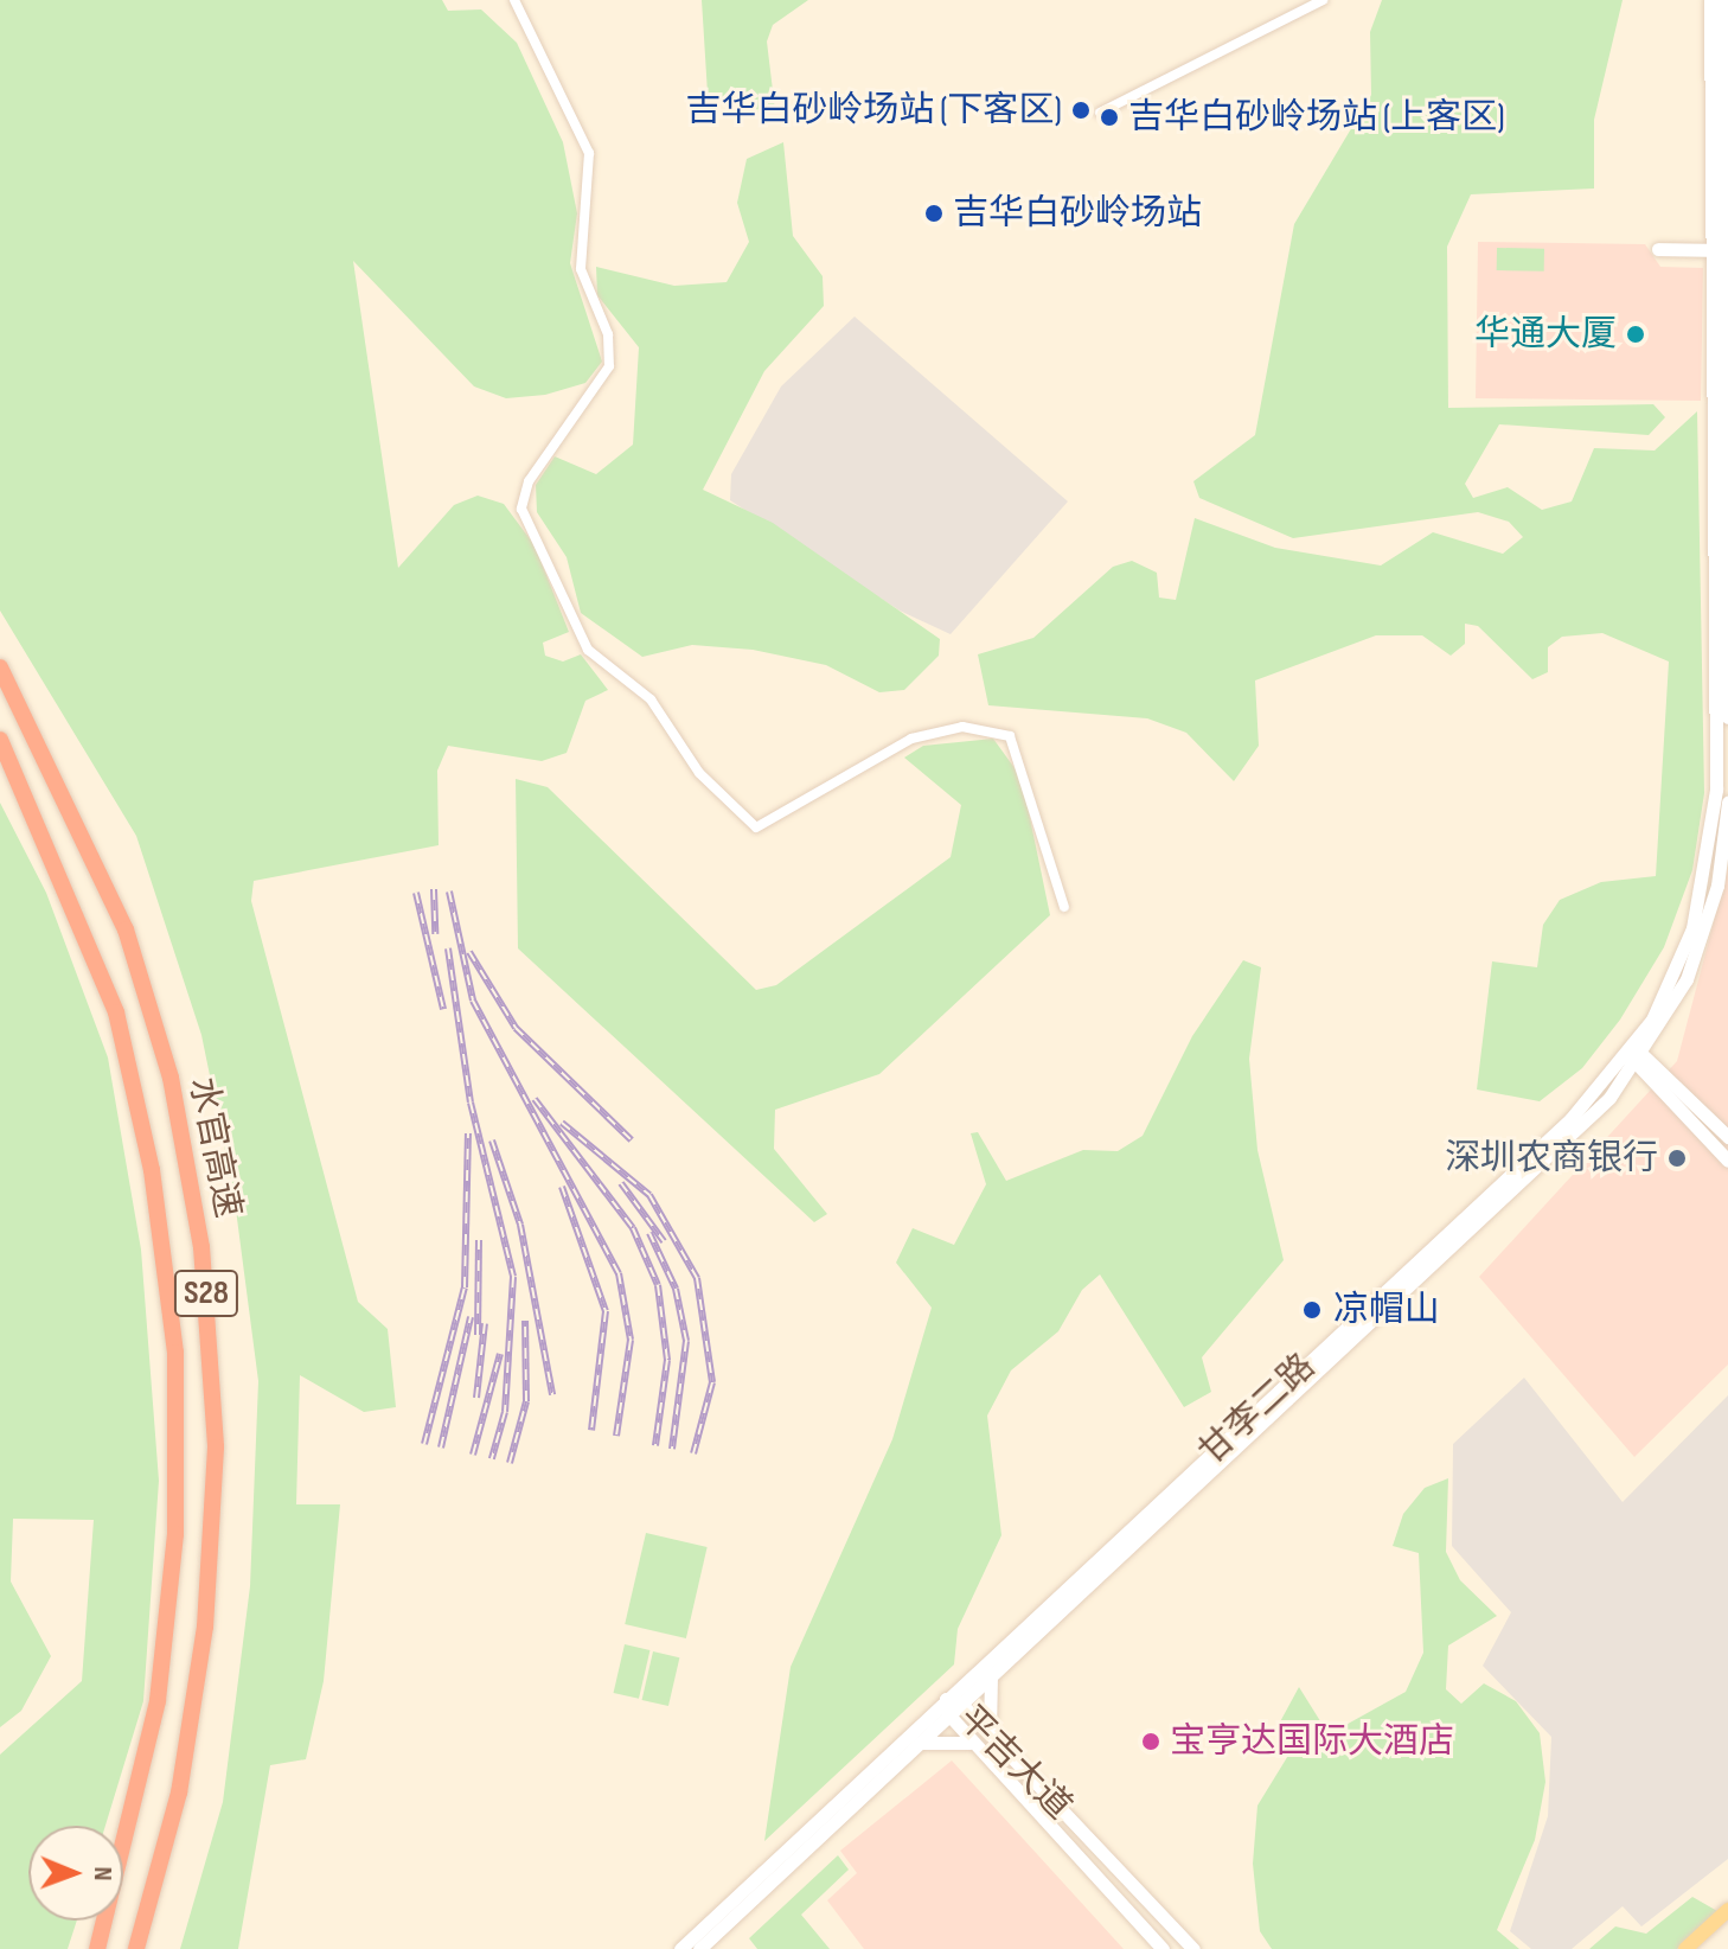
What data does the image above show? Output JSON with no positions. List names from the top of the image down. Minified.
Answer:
{"streets":{"highway":["水官高速","S28"],"main road":["甘李二路","平吉大道"]},"crossings":[["甘李二路","平吉大道"]],"places":["吉华白砂岭场站 (下客区)","吉华白砂岭场站 (上客区)","吉华白砂岭场站","华通大厦","深圳农商银行","凉帽山","宝亨达国际大酒店"],"north":"right"}
